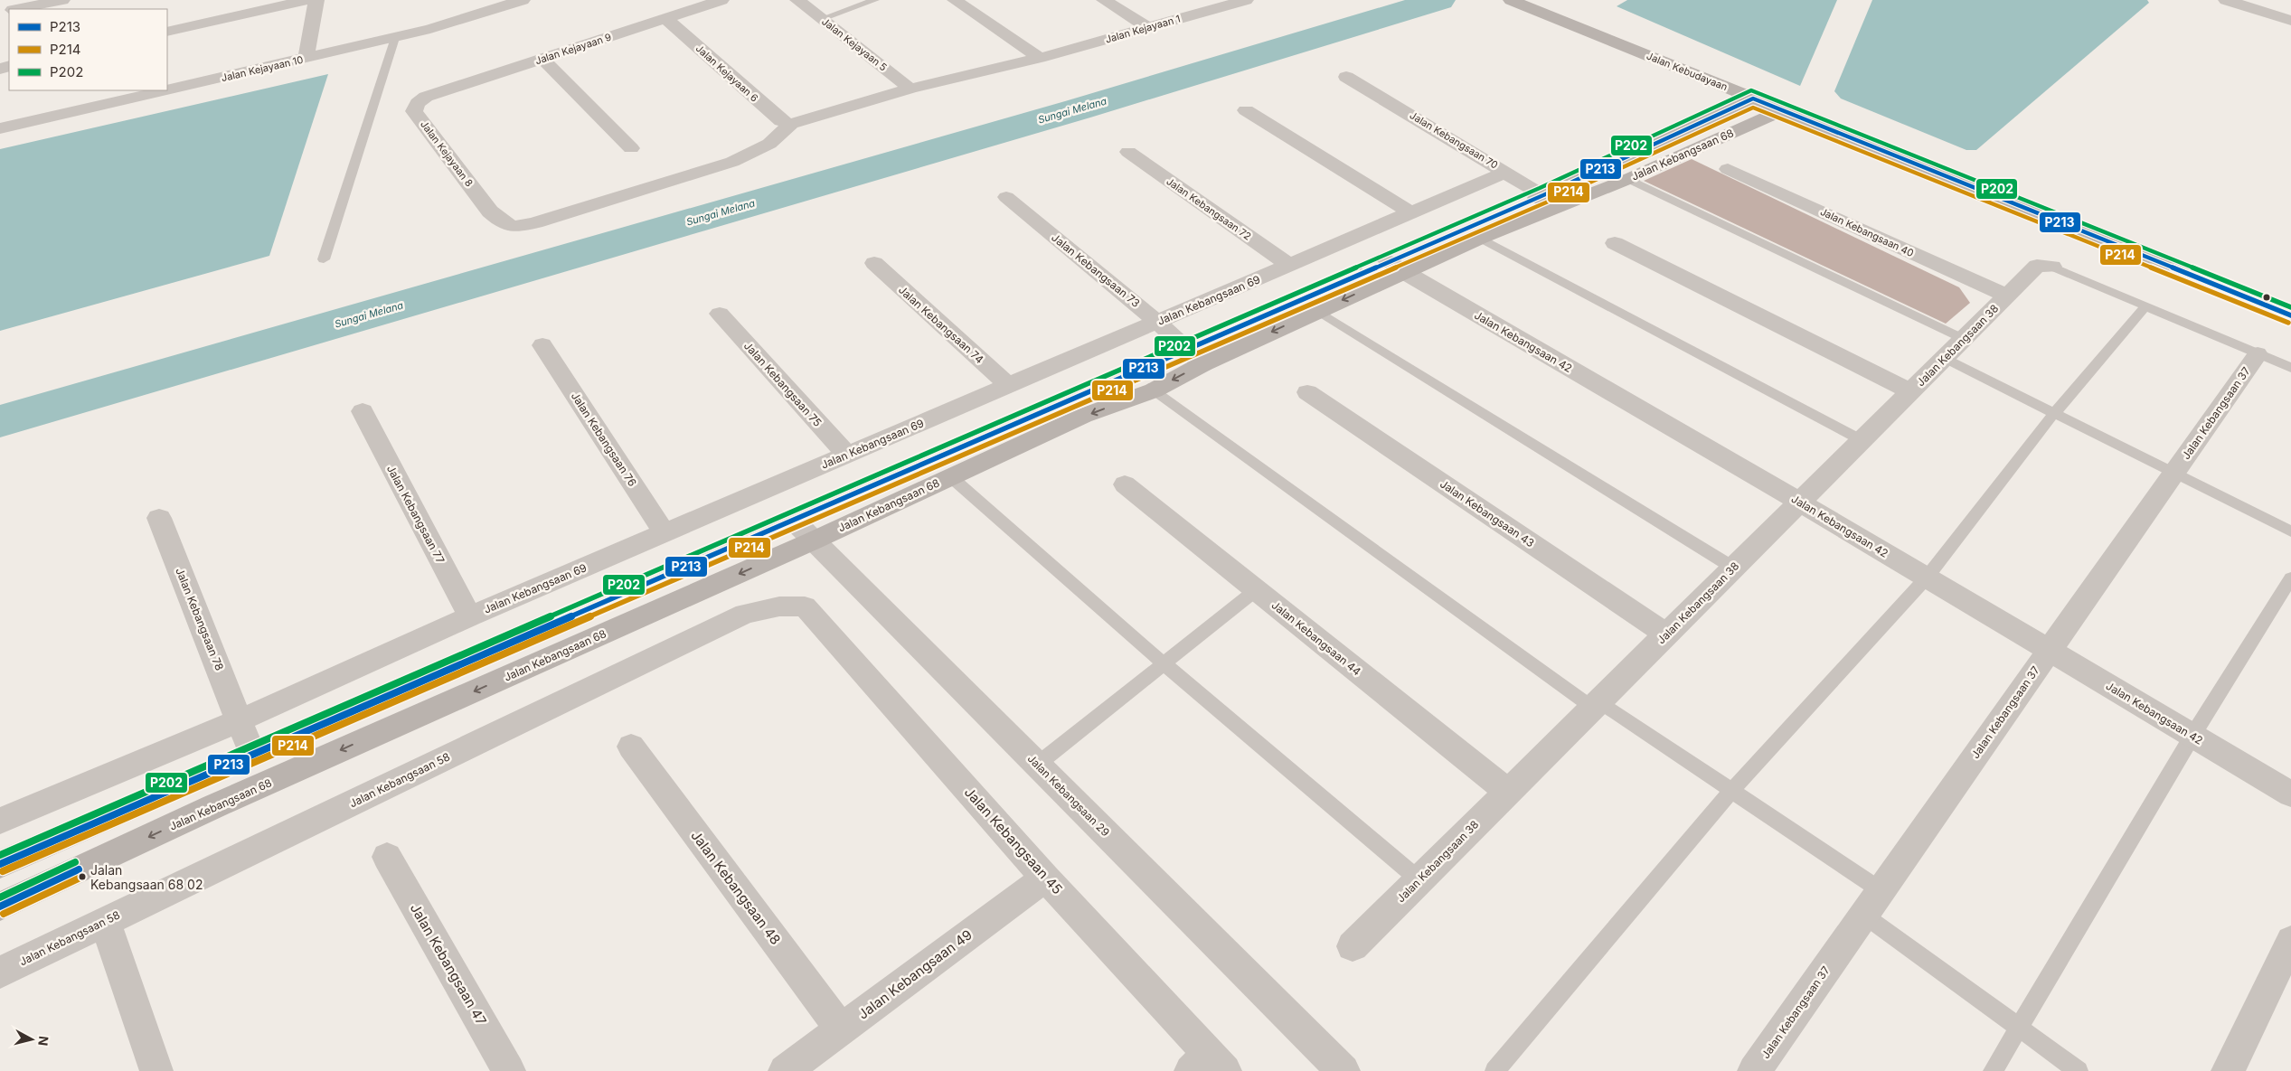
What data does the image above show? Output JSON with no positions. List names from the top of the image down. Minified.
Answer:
{"streets":{"street":["Jalan Kejayaan 1","Jalan Kejayaan 5","Jalan Kejayaan 9","Jalan Kejayaan 10","Jalan Kebudayaan","Jalan Kejayaan 6","Jalan Kebangsaan 70","Jalan Kejayaan 8","Jalan Kebangsaan 68","Jalan Kebangsaan 72","Jalan Kebangsaan 40","Jalan Kebangsaan 73","Jalan Kebangsaan 69","Jalan Kebangsaan 74","Jalan Kebangsaan 42","Jalan Kebangsaan 38","Jalan Kebangsaan 75","Jalan Kebangsaan 37","Jalan Kebangsaan 76","Jalan Kebangsaan 43","Jalan Kebangsaan 77","Jalan Kebangsaan 78","Jalan Kebangsaan 44","Jalan Kebangsaan 58","Jalan Kebangsaan 29","Jalan Kebangsaan 45","Jalan Kebangsaan 48","Jalan Kebangsaan 47","Jalan Kebangsaan 49"]},"crossings":[["Jalan Kejayaan 1","Jalan Kejayaan 5"],["Jalan Kejayaan 9","Jalan Kejayaan 6"],["Jalan Kejayaan 9","Jalan Kejayaan 8"],["Jalan Kebudayaan","Jalan Kebangsaan 68"],["Jalan Kejayaan 6","Jalan Kejayaan 8"],["Jalan Kebangsaan 70","Jalan Kebangsaan 68"],["Jalan Kebangsaan 70","Jalan Kebangsaan 69"],["Jalan Kebangsaan 68","Jalan Kebangsaan 73"],["Jalan Kebangsaan 68","Jalan Kebangsaan 42"],["Jalan Kebangsaan 68","Jalan Kebangsaan 78"],["Jalan Kebangsaan 68","Jalan Kebangsaan 29"],["Jalan Kebangsaan 72","Jalan Kebangsaan 69"],["Jalan Kebangsaan 40","Jalan Kebangsaan 38"],["Jalan Kebangsaan 73","Jalan Kebangsaan 69"],["Jalan Kebangsaan 69","Jalan Kebangsaan 74"],["Jalan Kebangsaan 69","Jalan Kebangsaan 75"],["Jalan Kebangsaan 69","Jalan Kebangsaan 76"],["Jalan Kebangsaan 69","Jalan Kebangsaan 77"],["Jalan Kebangsaan 69","Jalan Kebangsaan 78"],["Jalan Kebangsaan 42","Jalan Kebangsaan 38"],["Jalan Kebangsaan 42","Jalan Kebangsaan 37"],["Jalan Kebangsaan 38","Jalan Kebangsaan 43"],["Jalan Kebangsaan 38","Jalan Kebangsaan 44"],["Jalan Kebangsaan 58","Jalan Kebangsaan 45"],["Jalan Kebangsaan 45","Jalan Kebangsaan 49"],["Jalan Kebangsaan 48","Jalan Kebangsaan 49"]],"water":["Sungai Melana"],"places":["Jalan Kebangsaan 68 02"],"lines":["transit line P202","transit line P213","transit line P214"],"legend":["P213","P214","P202"],"north":"right"}
